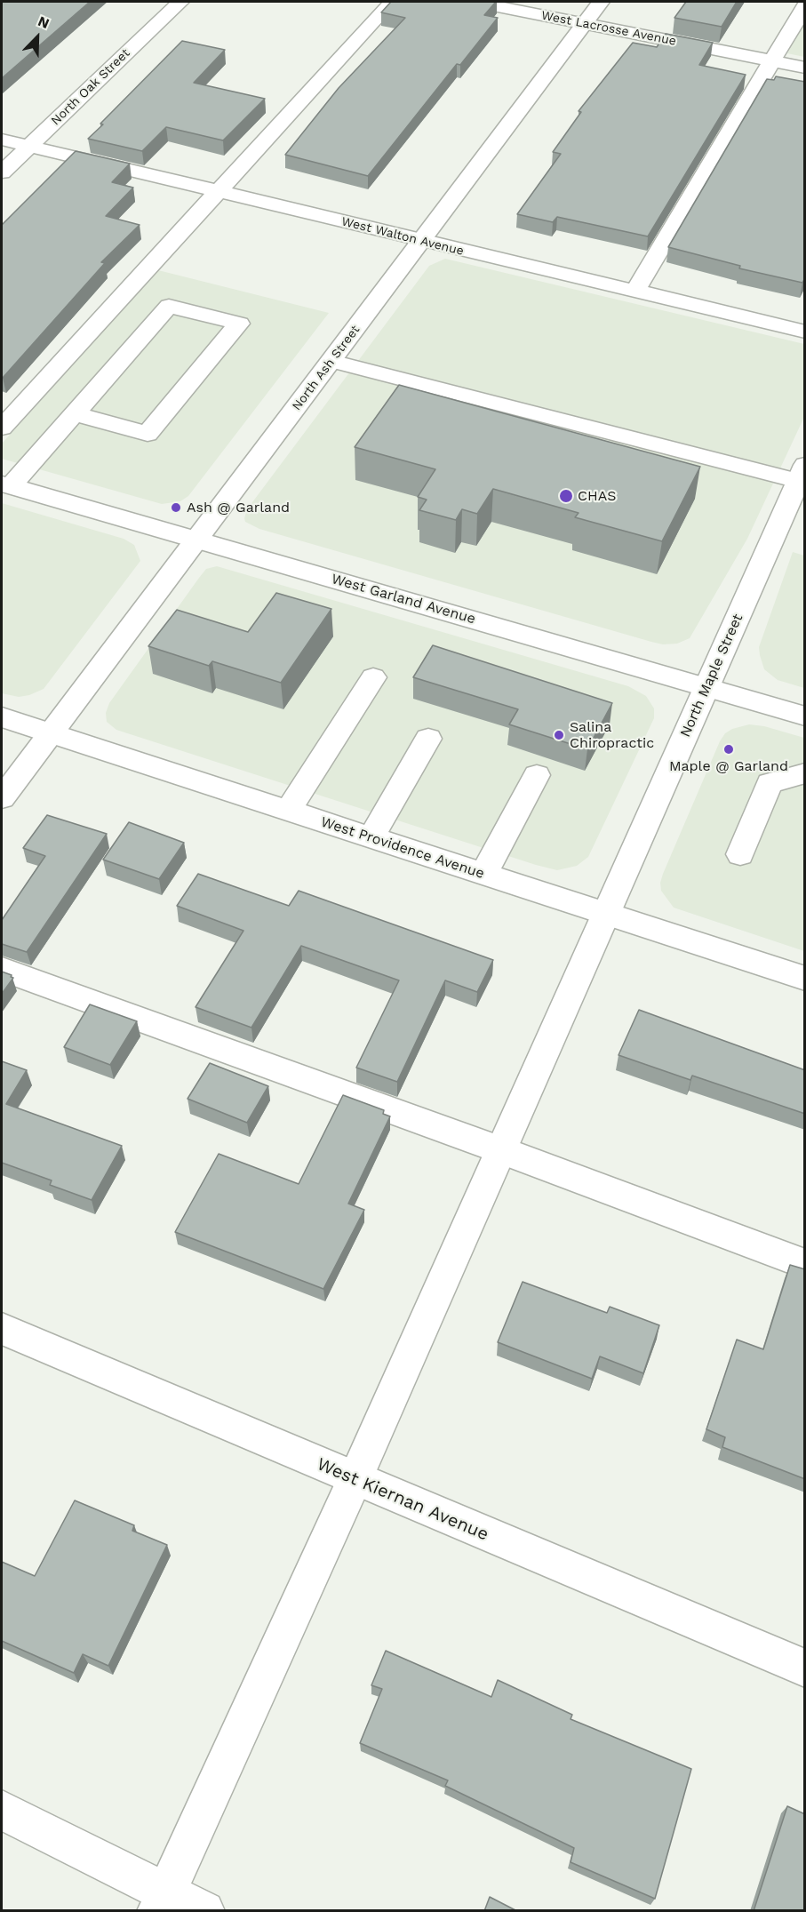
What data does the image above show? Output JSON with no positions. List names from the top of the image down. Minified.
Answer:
{"streets":{"street":["West Lacrosse Avenue","North Oak Street","West Walton Avenue","North Ash Street","West Garland Avenue","North Maple Street","West Providence Avenue","West Kiernan Avenue"]},"crossings":[["West Lacrosse Avenue","North Ash Street"],["North Oak Street","West Walton Avenue"],["West Walton Avenue","North Ash Street"],["North Ash Street","West Garland Avenue"],["North Ash Street","West Providence Avenue"],["West Garland Avenue","North Maple Street"],["North Maple Street","West Providence Avenue"],["North Maple Street","West Kiernan Avenue"]],"places":["CHAS","Ash @ Garland","Salina Chiropractic","Maple @ Garland"],"north":"top right"}
